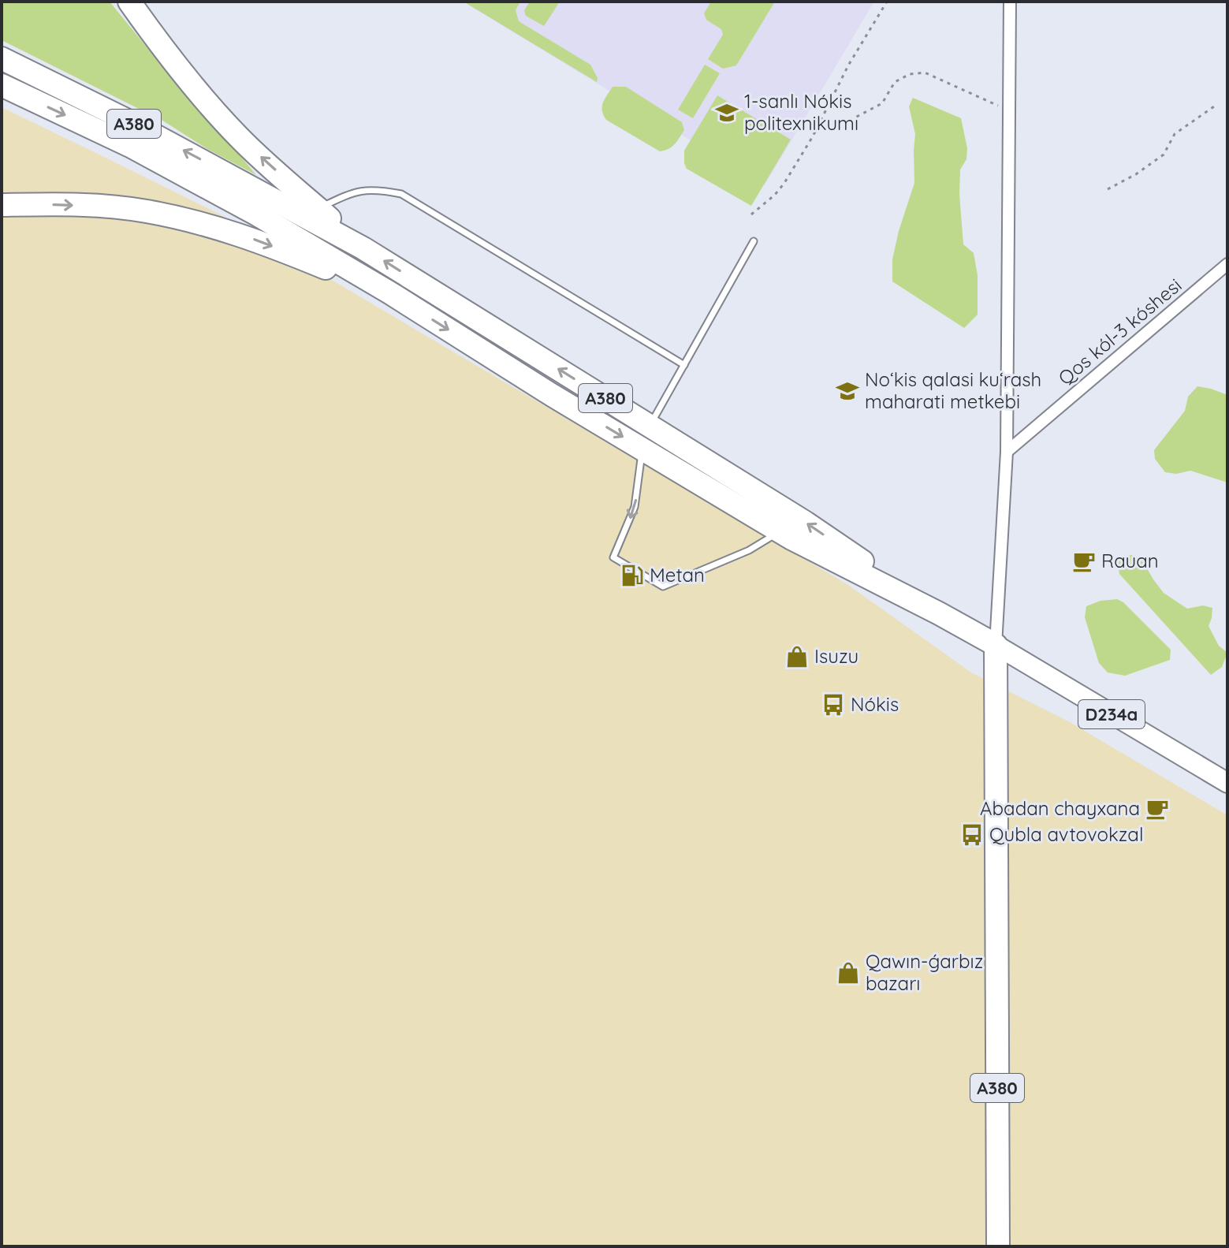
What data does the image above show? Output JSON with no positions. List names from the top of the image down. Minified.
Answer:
{"streets":{"highway":["A380"],"main road":["D234a"],"street":["Qos kól-3 kóshesi"]},"crossings":[["A380","D234a"]],"places":{"school or university":["1-sanlı Nókis politexnikumı","Noʻkis qalasi kuʻrash maharati metkebi"],"cafe":["Rauan","Abadan chayxana"],"fuel station":["Metan"],"shop":["Isuzu","Qawın-ǵarbız bazarı"],"bus stop":["Nókis","Qubla avtovokzal"]}}
